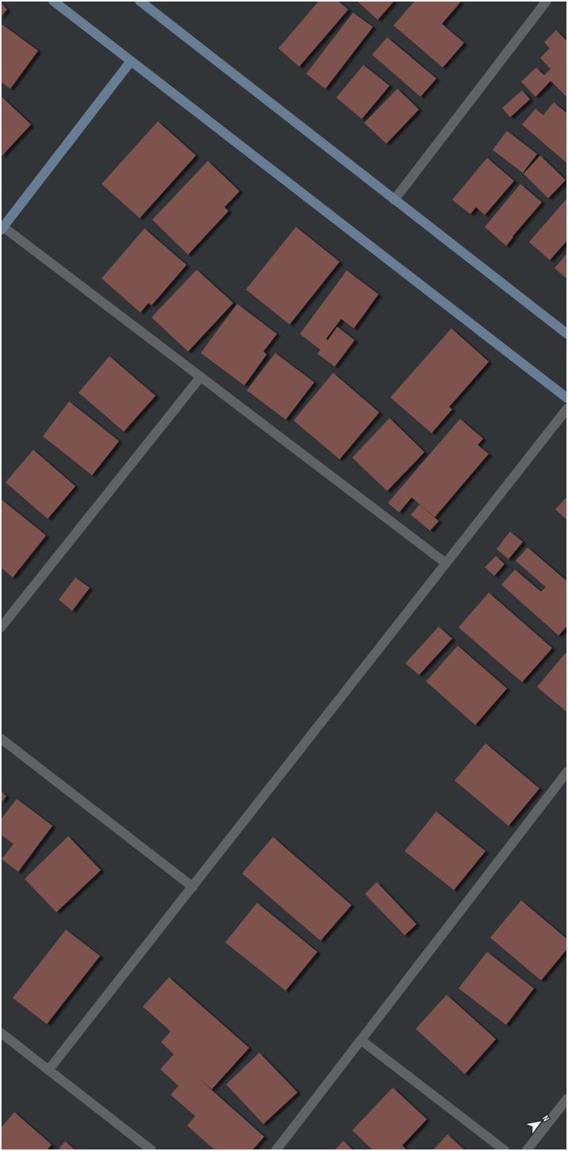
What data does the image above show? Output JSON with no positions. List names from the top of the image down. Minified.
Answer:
{"north":"top right"}
